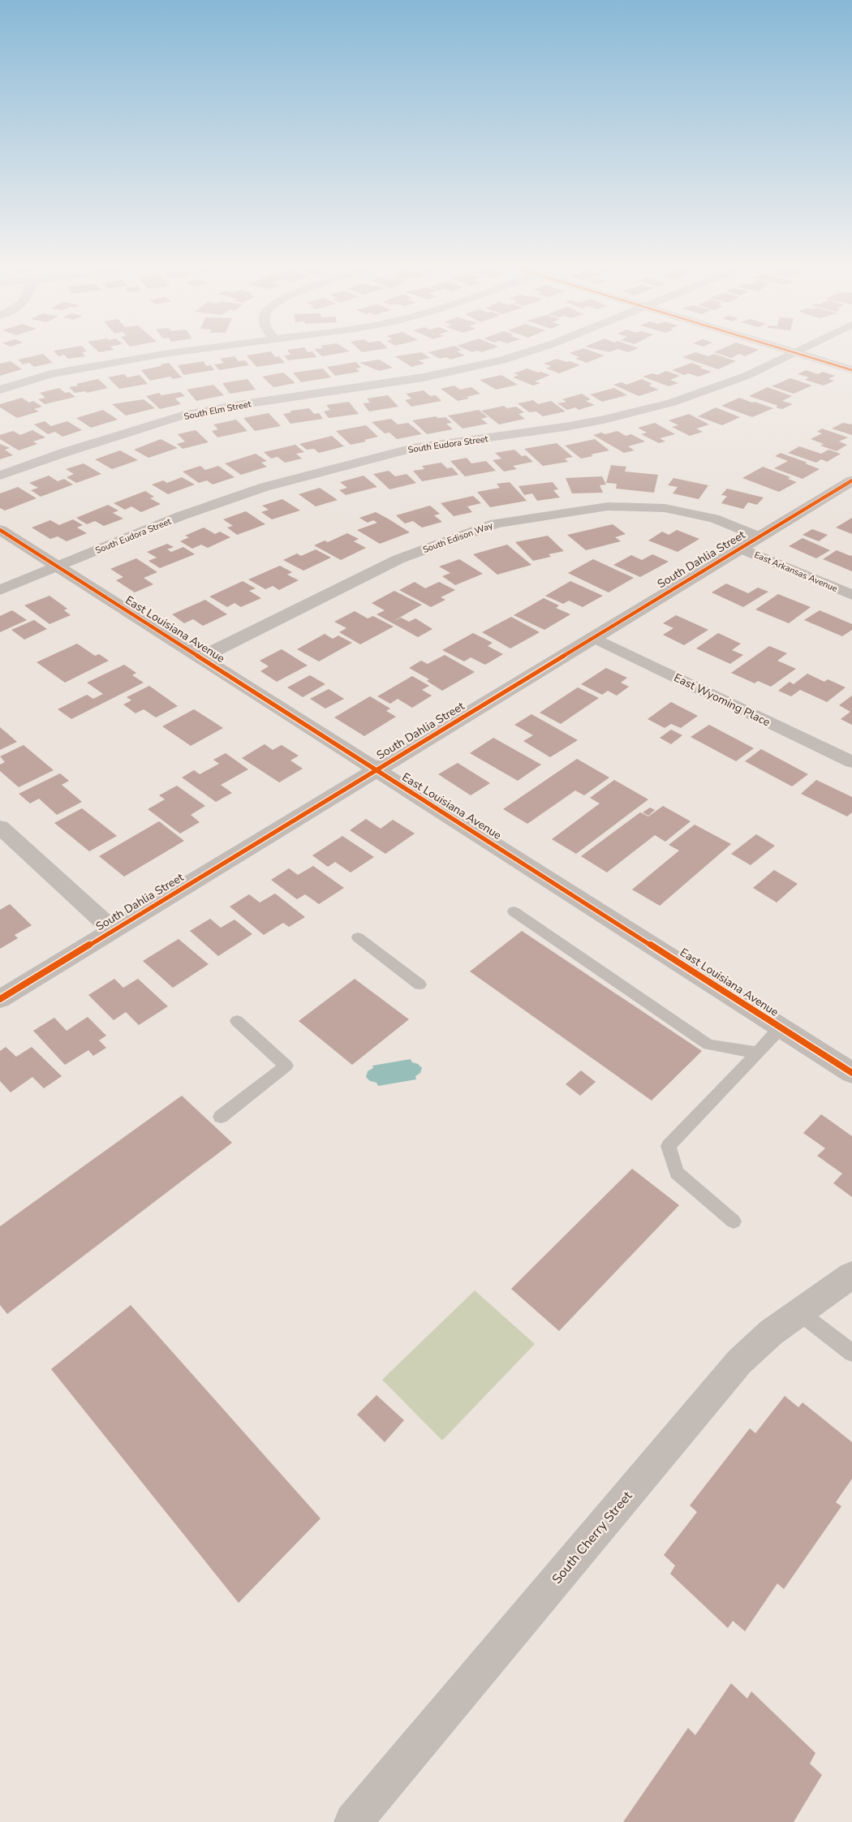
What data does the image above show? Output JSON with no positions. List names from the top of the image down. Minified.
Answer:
{"streets":{"street":["South Elm Street","South Eudora Street","South Edison Way","South Dahlia Street","East Arkansas Avenue","East Louisiana Avenue","East Wyoming Place","South Cherry Street"]},"crossings":[["South Eudora Street","East Louisiana Avenue"],["South Edison Way","South Dahlia Street"],["South Edison Way","East Louisiana Avenue"],["South Dahlia Street","East Arkansas Avenue"],["South Dahlia Street","East Louisiana Avenue"],["South Dahlia Street","East Wyoming Place"]]}
